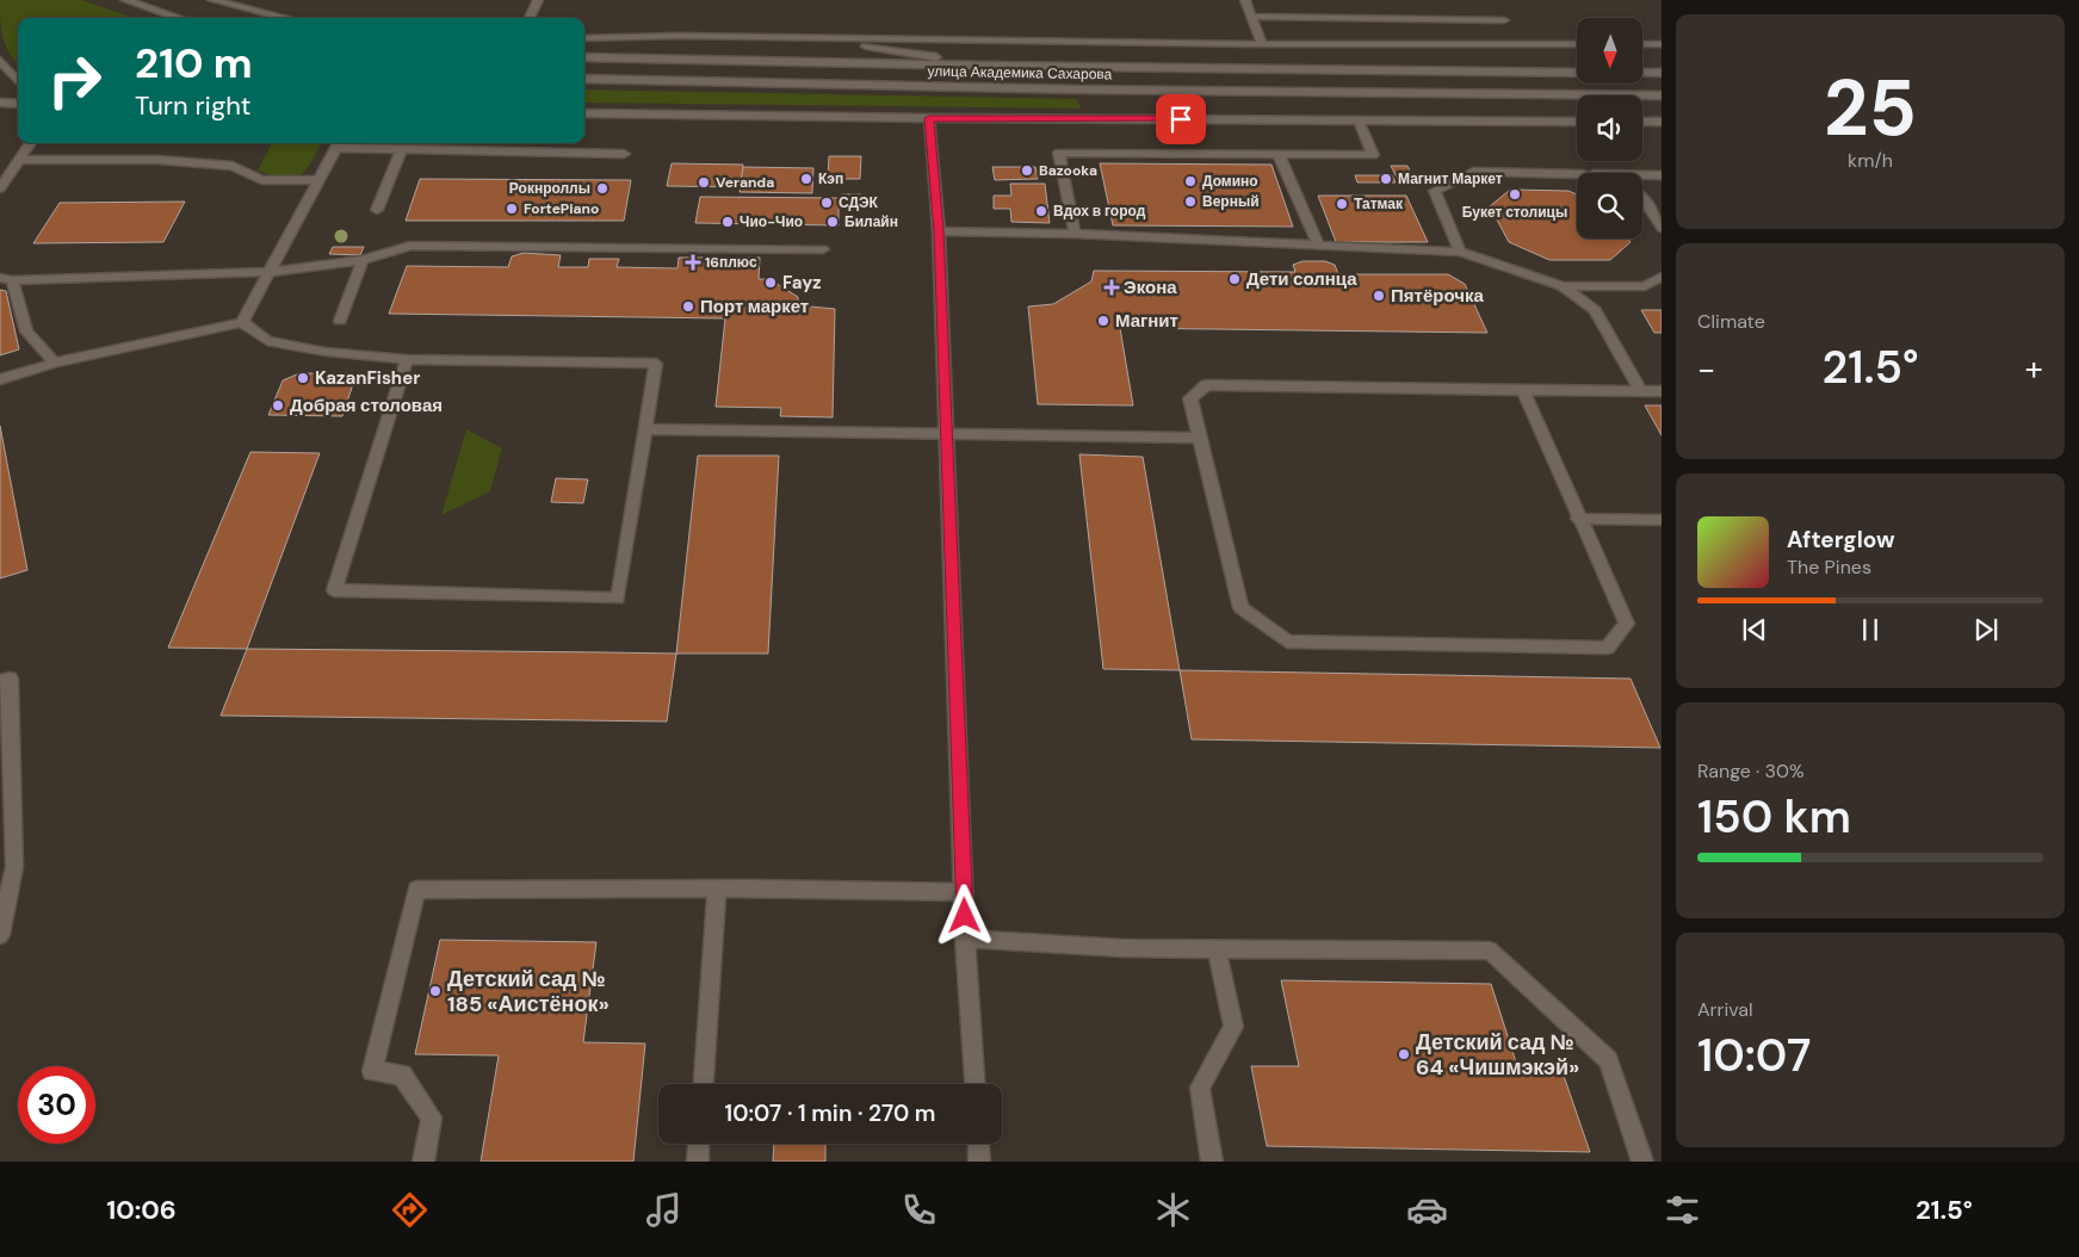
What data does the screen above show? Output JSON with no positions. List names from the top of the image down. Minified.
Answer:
{"streets":{"main road":["улица Академика Сахарова"]},"places":{"other":["Bazooka","Кэп","Магнит Маркет","Домино","Veranda","Рокнроллы","Букет столицы","Верный","СДЭК","Татмак","FortePiano","Вдох в город","Чио-Чио","Билайн","Дети солнца","Fayz","Пятёрочка","Порт маркет","Магнит","KazanFisher","Добрая столовая","Детский сад № 185 «Аистёнок»","Детский сад № 64 «Чишмэкэй»"],"health":["16плюс","Экона"]},"north":"bottom","page":{"tile":[["25","km/h"],"Climate",["Range · 30%","150 km"],["Arrival","10:07"]],"turn":["210 m","Turn right"],"heat":["−","21.5°","+"],"song":["Afterglow","The Pines"],"limit":"30","trip":"10:07 · 1 min · 270 m","tabs":["10:06","21.5°"]}}
